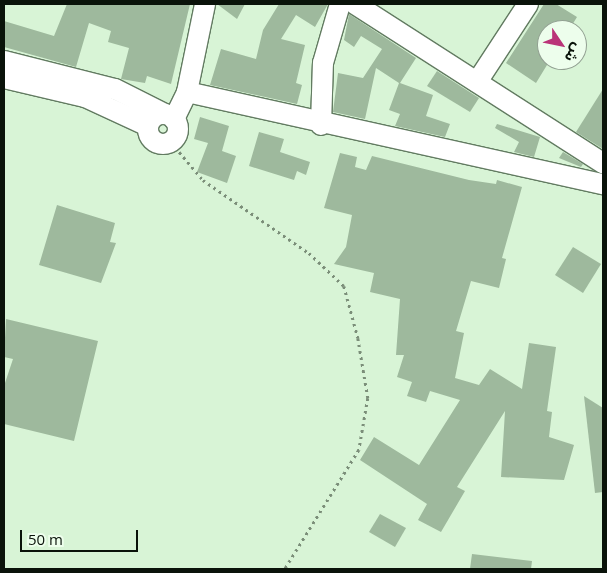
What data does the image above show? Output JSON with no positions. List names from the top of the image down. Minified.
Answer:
{"scale_bar":"50 m","north":"bottom right"}
